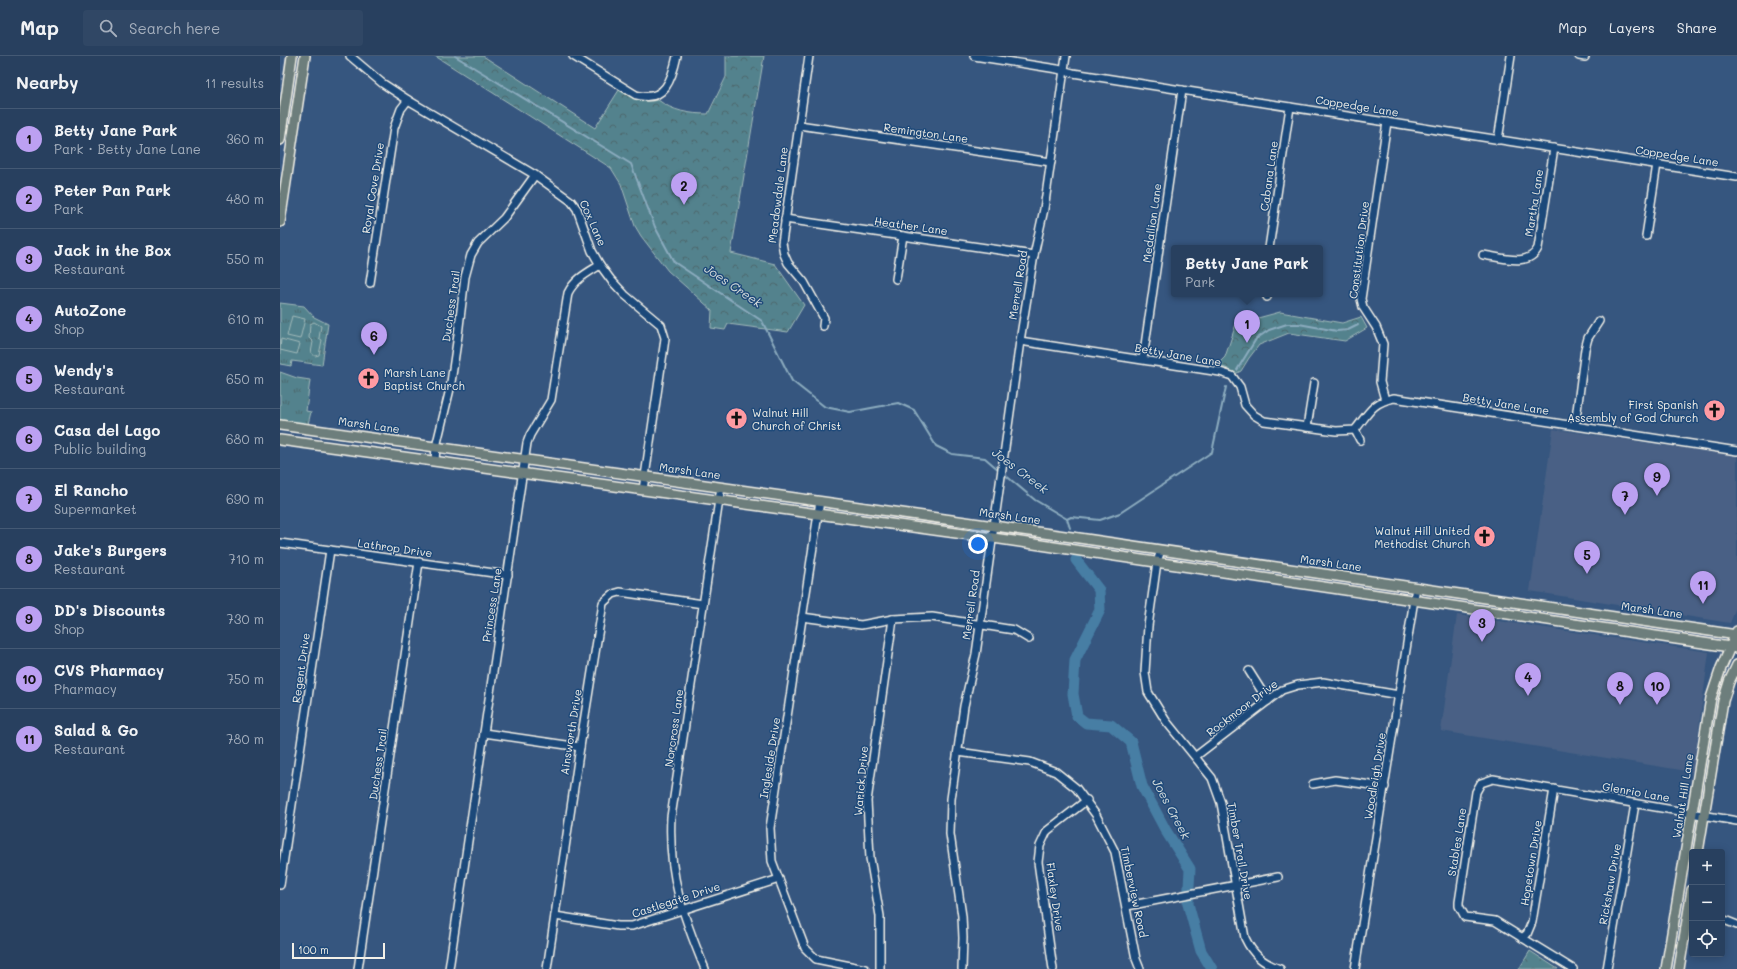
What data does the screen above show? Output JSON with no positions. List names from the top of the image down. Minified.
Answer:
{"streets":{"main road":["Marsh Lane","Walnut Hill Lane"],"street":["Coppedge Lane","Remington Lane","Cabana Lane","Royal Cove Drive","Meadowdale Lane","Martha Lane","Cox Lane","Medallion Lane","Heather Lane","Constitution Drive","Merrell Road","Duchess Trail","Betty Jane Lane","Lathrop Drive","Princess Lane","Regent Drive","Rockmoor Drive","Norcross Lane","Ainsworth Drive","Ingleside Drive","Woodleigh Drive","Warick Drive","Glenrio Lane","Stables Lane","Timber Trail Drive","Hopetown Drive","Rickshaw Drive","Timberview Road","Flaxley Drive","Castlegate Drive"]},"crossings":[["Coppedge Lane","Cabana Lane"],["Coppedge Lane","Martha Lane"],["Coppedge Lane","Medallion Lane"],["Coppedge Lane","Constitution Drive"],["Coppedge Lane","Merrell Road"],["Remington Lane","Meadowdale Lane"],["Remington Lane","Merrell Road"],["Royal Cove Drive","Cox Lane"],["Meadowdale Lane","Heather Lane"],["Cox Lane","Duchess Trail"],["Cox Lane","Marsh Lane"],["Cox Lane","Princess Lane"],["Medallion Lane","Betty Jane Lane"],["Heather Lane","Merrell Road"],["Constitution Drive","Betty Jane Lane"],["Merrell Road","Betty Jane Lane"],["Merrell Road","Marsh Lane"],["Merrell Road","Timberview Road"],["Duchess Trail","Marsh Lane"],["Duchess Trail","Lathrop Drive"],["Marsh Lane","Princess Lane"],["Marsh Lane","Norcross Lane"],["Marsh Lane","Ingleside Drive"],["Marsh Lane","Woodleigh Drive"],["Marsh Lane","Walnut Hill Lane"],["Marsh Lane","Timber Trail Drive"],["Lathrop Drive","Princess Lane"],["Lathrop Drive","Regent Drive"],["Rockmoor Drive","Woodleigh Drive"],["Rockmoor Drive","Timber Trail Drive"],["Norcross Lane","Ainsworth Drive"],["Norcross Lane","Castlegate Drive"],["Ainsworth Drive","Castlegate Drive"],["Ingleside Drive","Castlegate Drive"],["Glenrio Lane","Walnut Hill Lane"],["Glenrio Lane","Stables Lane"],["Glenrio Lane","Hopetown Drive"],["Glenrio Lane","Rickshaw Drive"],["Stables Lane","Hopetown Drive"],["Timberview Road","Flaxley Drive"]],"water":["Joes Creek"],"places":{"church":["Marsh Lane Baptist Church","First Spanish Assembly of God Church","Walnut Hill Church of Christ","Walnut Hill United Methodist Church"]},"scale_bar":"100 m","page":{"header":"Map","search":"Search here","nav":["Map","Layers","Share"],"heading":["Nearby","11 results"],"list":[{"mark":"1","name":"Betty Jane Park","note":"Park · Betty Jane Lane","value":"360 m"},{"mark":"2","name":"Peter Pan Park","note":"Park","value":"480 m"},{"mark":"3","name":"Jack in the Box","note":"Restaurant","value":"550 m"},{"mark":"4","name":"AutoZone","note":"Shop","value":"610 m"},{"mark":"5","name":"Wendy's","note":"Restaurant","value":"650 m"},{"mark":"6","name":"Casa del Lago","note":"Public building","value":"680 m"},{"mark":"7","name":"El Rancho","note":"Supermarket","value":"690 m"},{"mark":"8","name":"Jake's Burgers","note":"Restaurant","value":"710 m"},{"mark":"9","name":"DD's Discounts","note":"Shop","value":"730 m"},{"mark":"10","name":"CVS Pharmacy","note":"Pharmacy","value":"750 m"},{"mark":"11","name":"Salad & Go","note":"Restaurant","value":"780 m"}],"pins":["2","1","6","9","7","5","11","3","4","8","10"],"popup":["Betty Jane Park","Park"],"map_buttons":["+","−"],"scale":"100 m"}}
